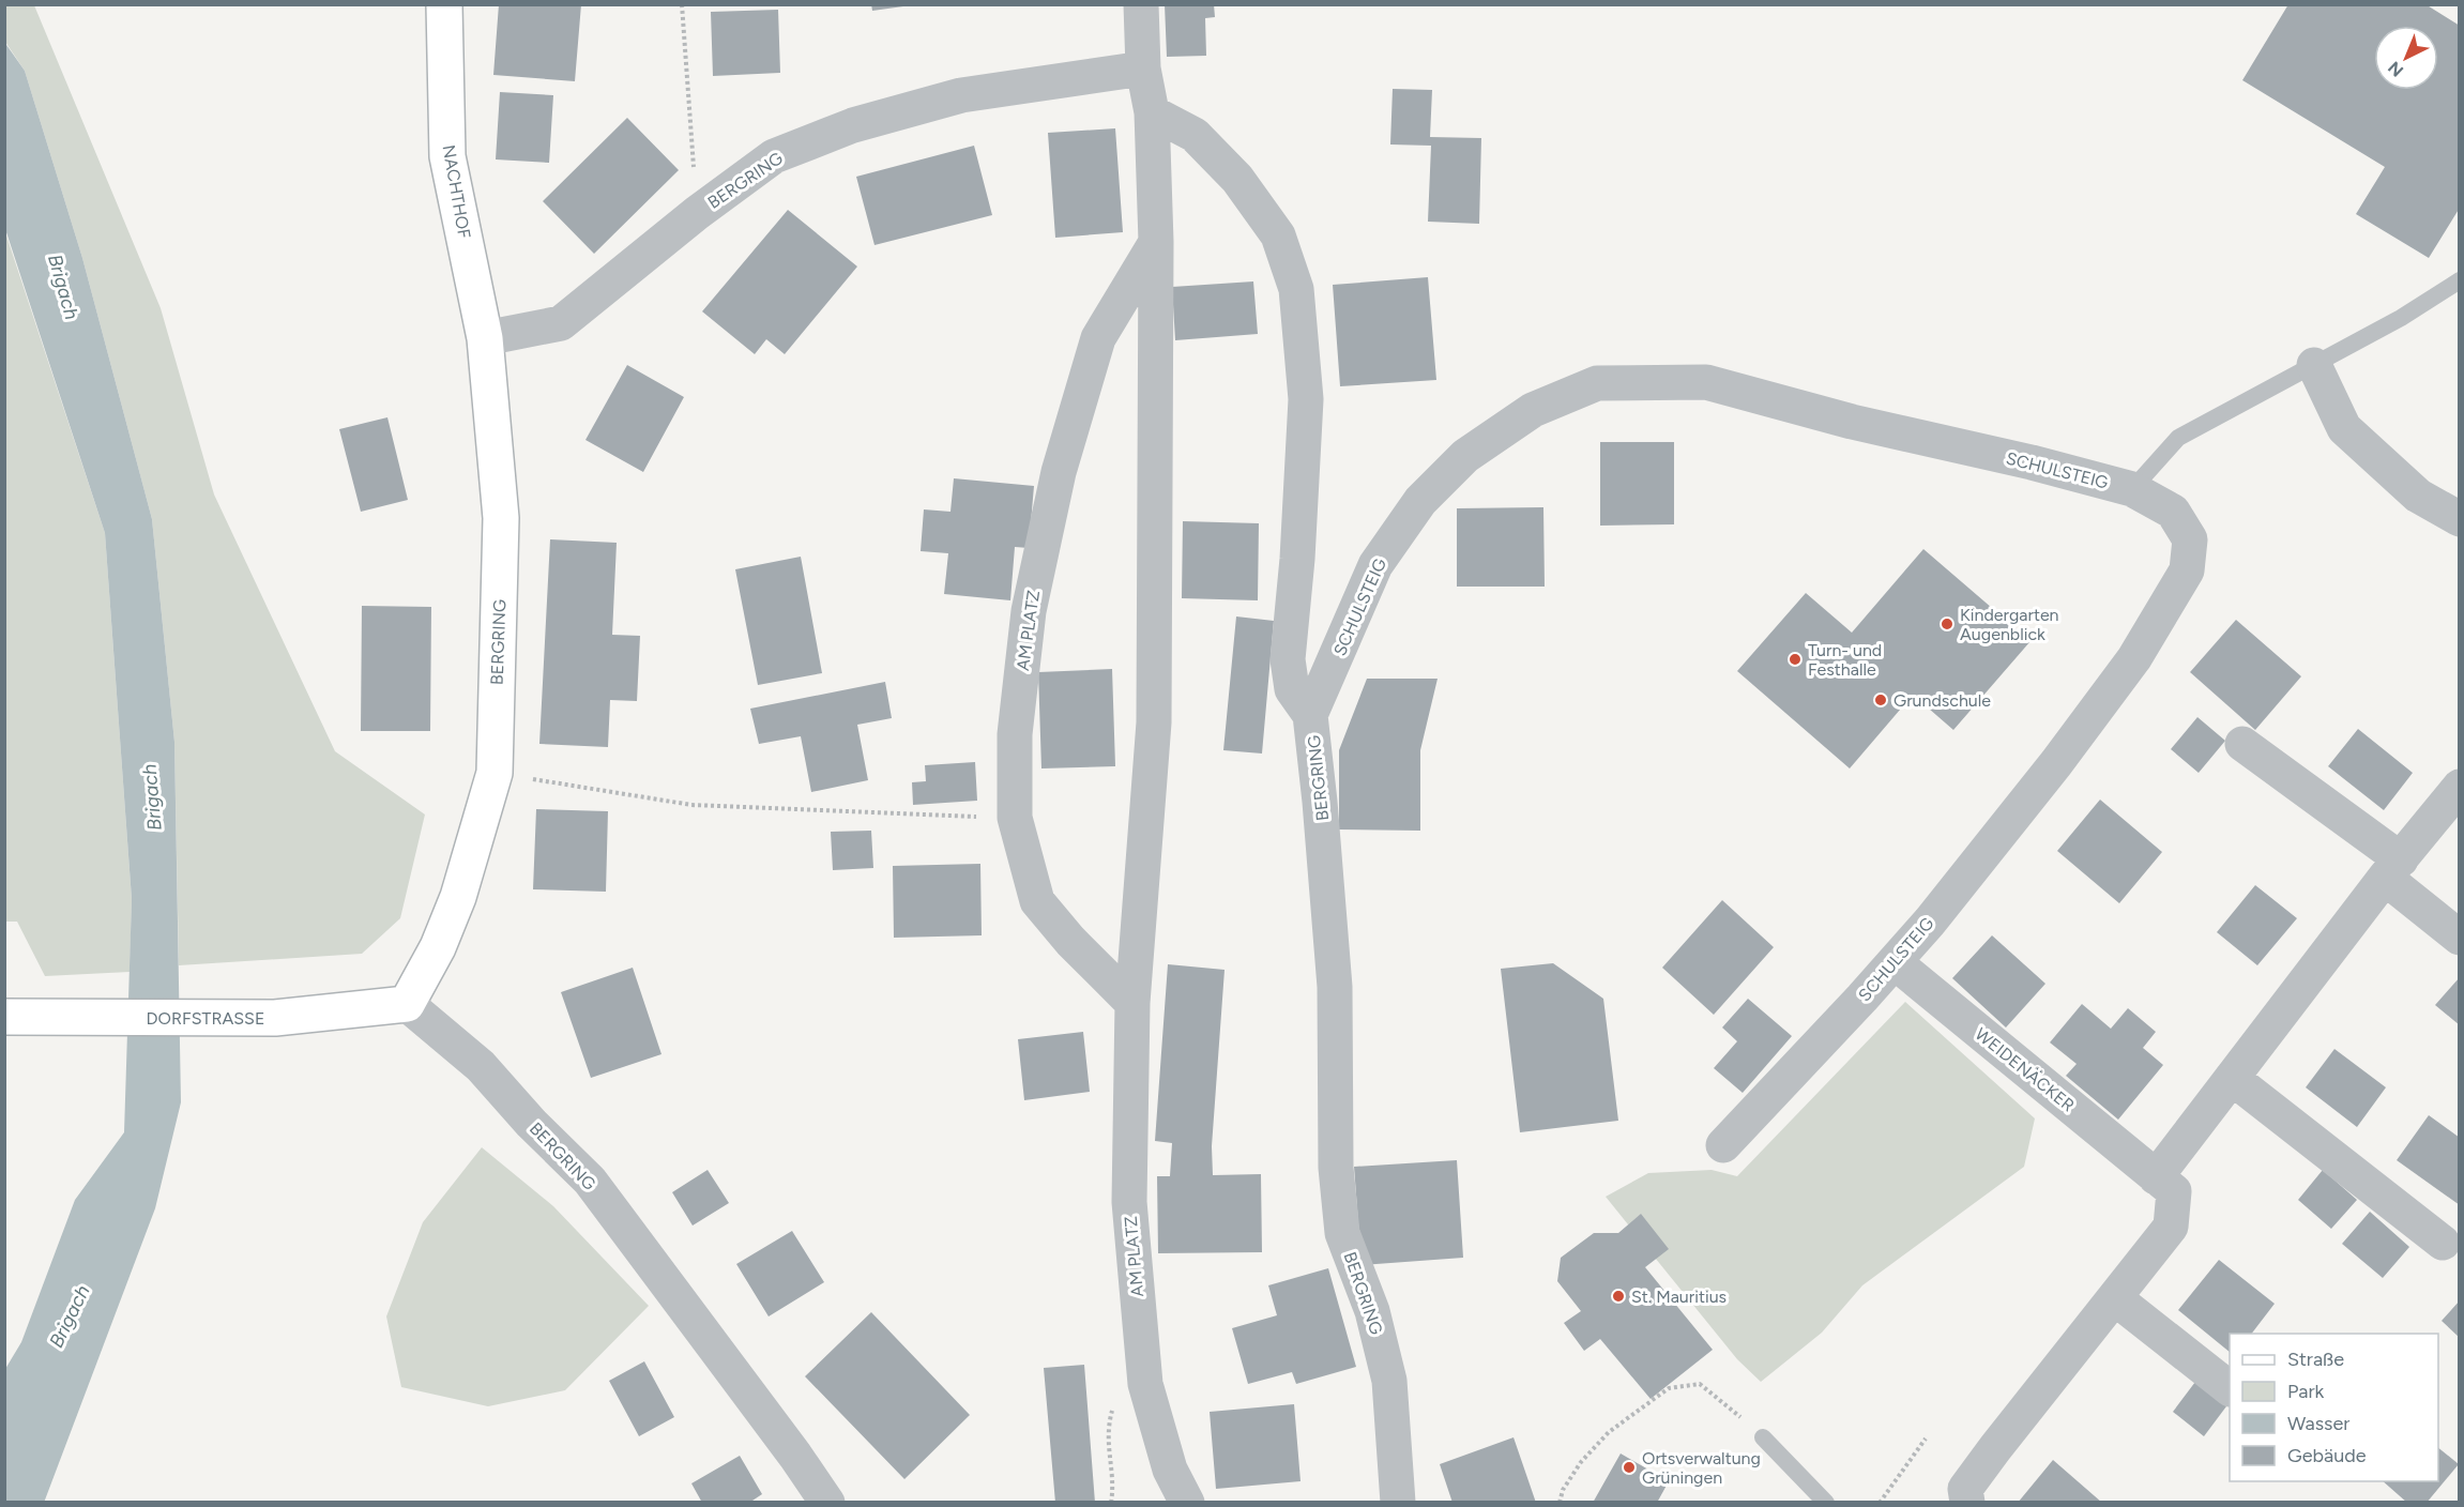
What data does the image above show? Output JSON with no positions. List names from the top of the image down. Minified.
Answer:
{"streets":{"street":["BERGRING","NACHTHOF","SCHULSTEIG","AM PLATZ","DORFSTRASSE","WEIDENÄCKER"]},"crossings":[["BERGRING","NACHTHOF"],["BERGRING","SCHULSTEIG"],["BERGRING","AM PLATZ"],["BERGRING","DORFSTRASSE"],["SCHULSTEIG","WEIDENÄCKER"]],"water":["Brigach"],"places":["Kindergarten Augenblick","Turn- und Festhalle","Grundschule","St. Mauritius","Ortsverwaltung Grüningen"],"legend":["Straße","Park","Wasser","Gebäude"],"north":"bottom left"}
